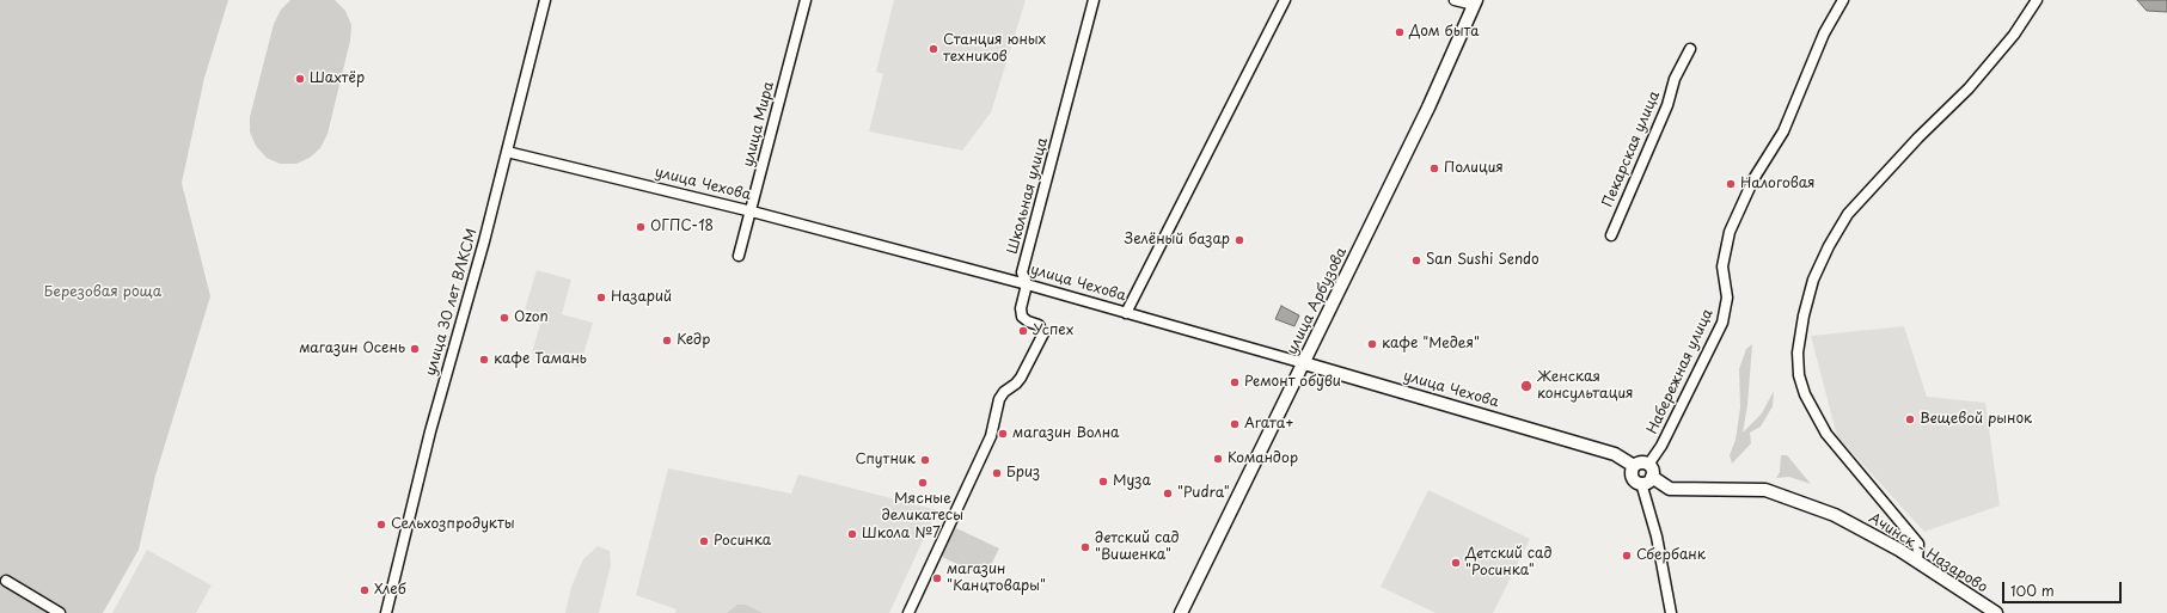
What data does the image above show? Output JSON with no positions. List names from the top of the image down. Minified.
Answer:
{"streets":{"street":["улица Мира","Пекарская улица","улица Чехова","Школьная улица","улица Арбузова","улица 30 лет ВЛКСМ","Набережная улица","Ачинск - Назарово"]},"crossings":[["улица Мира","улица Чехова"],["улица Чехова","Школьная улица"],["улица Чехова","улица Арбузова"],["улица Чехова","улица 30 лет ВЛКСМ"],["улица Чехова","Набережная улица"],["улица Чехова","Ачинск - Назарово"],["Набережная улица","Ачинск - Назарово"]],"parks":["Березовая роща"],"places":["Дом быта","Станция юных техников","Шахтёр","Полиция","Налоговая","ОГПС-18","Зелёный базар","San Sushi Sendo","Назарий","Ozon","Успех","Кедр","кафе \"Медея\"","магазин Осень","кафе Тамань","Ремонт обуви","Женская консультация","Вещевой рынок","Агата+","магазин Волна","Командор","Спутник","Бриз","Муза","Мясные деликатесы","\"Pudra\"","Сельхозпродукты","Школа №7","Росинка","детский сад \"Вишенка\"","Сбербанк","Детский сад \"Росинка\"","магазин \"Канцтовары\"","Хлеб"],"scale_bar":"100 m"}
